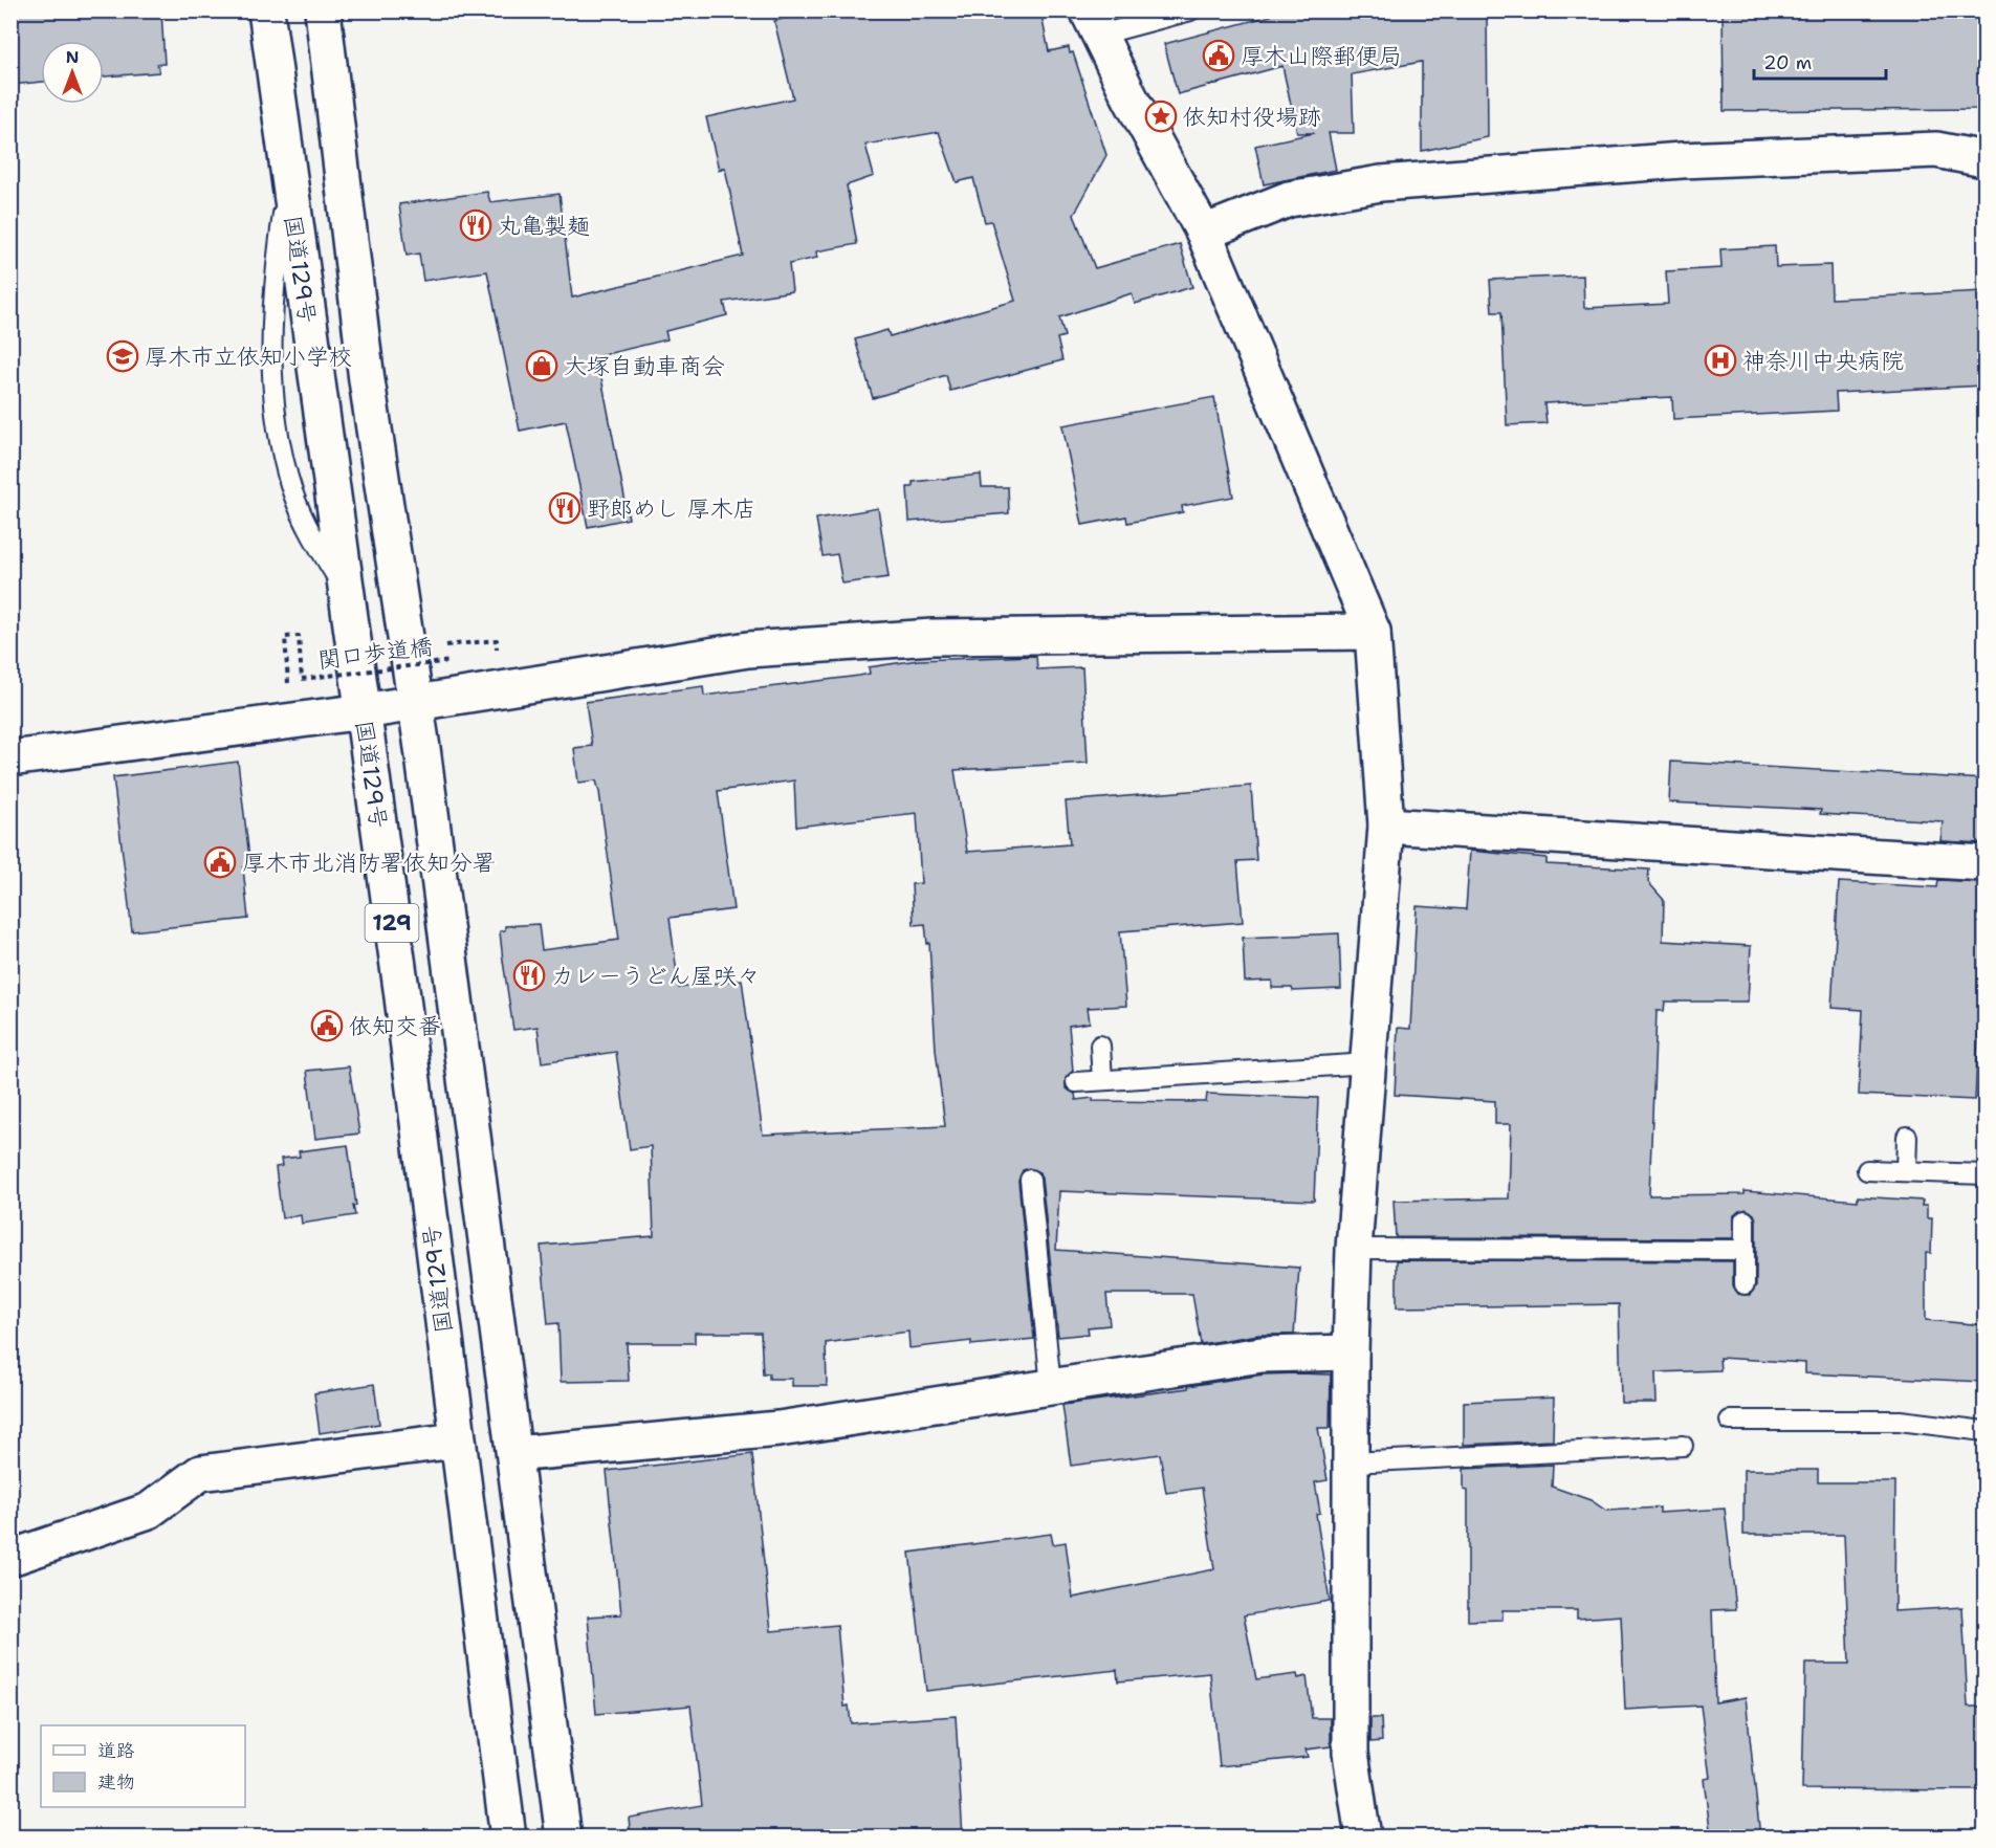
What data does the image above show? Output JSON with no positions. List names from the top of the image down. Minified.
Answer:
{"streets":{"main road":["国道129号","129"],"path":["関口歩道橋"]},"places":{"public building":["厚木山際郵便局","厚木市北消防署依知分署","依知交番"],"place":["依知村役場跡"],"restaurant":["丸亀製麺","野郎めし 厚木店","カレーうどん屋咲々"],"school or university":["厚木市立依知小学校"],"hospital":["神奈川中央病院"],"shop":["大塚自動車商会"]},"legend":["道路","建物"],"scale_bar":"20 m","north":"top"}
